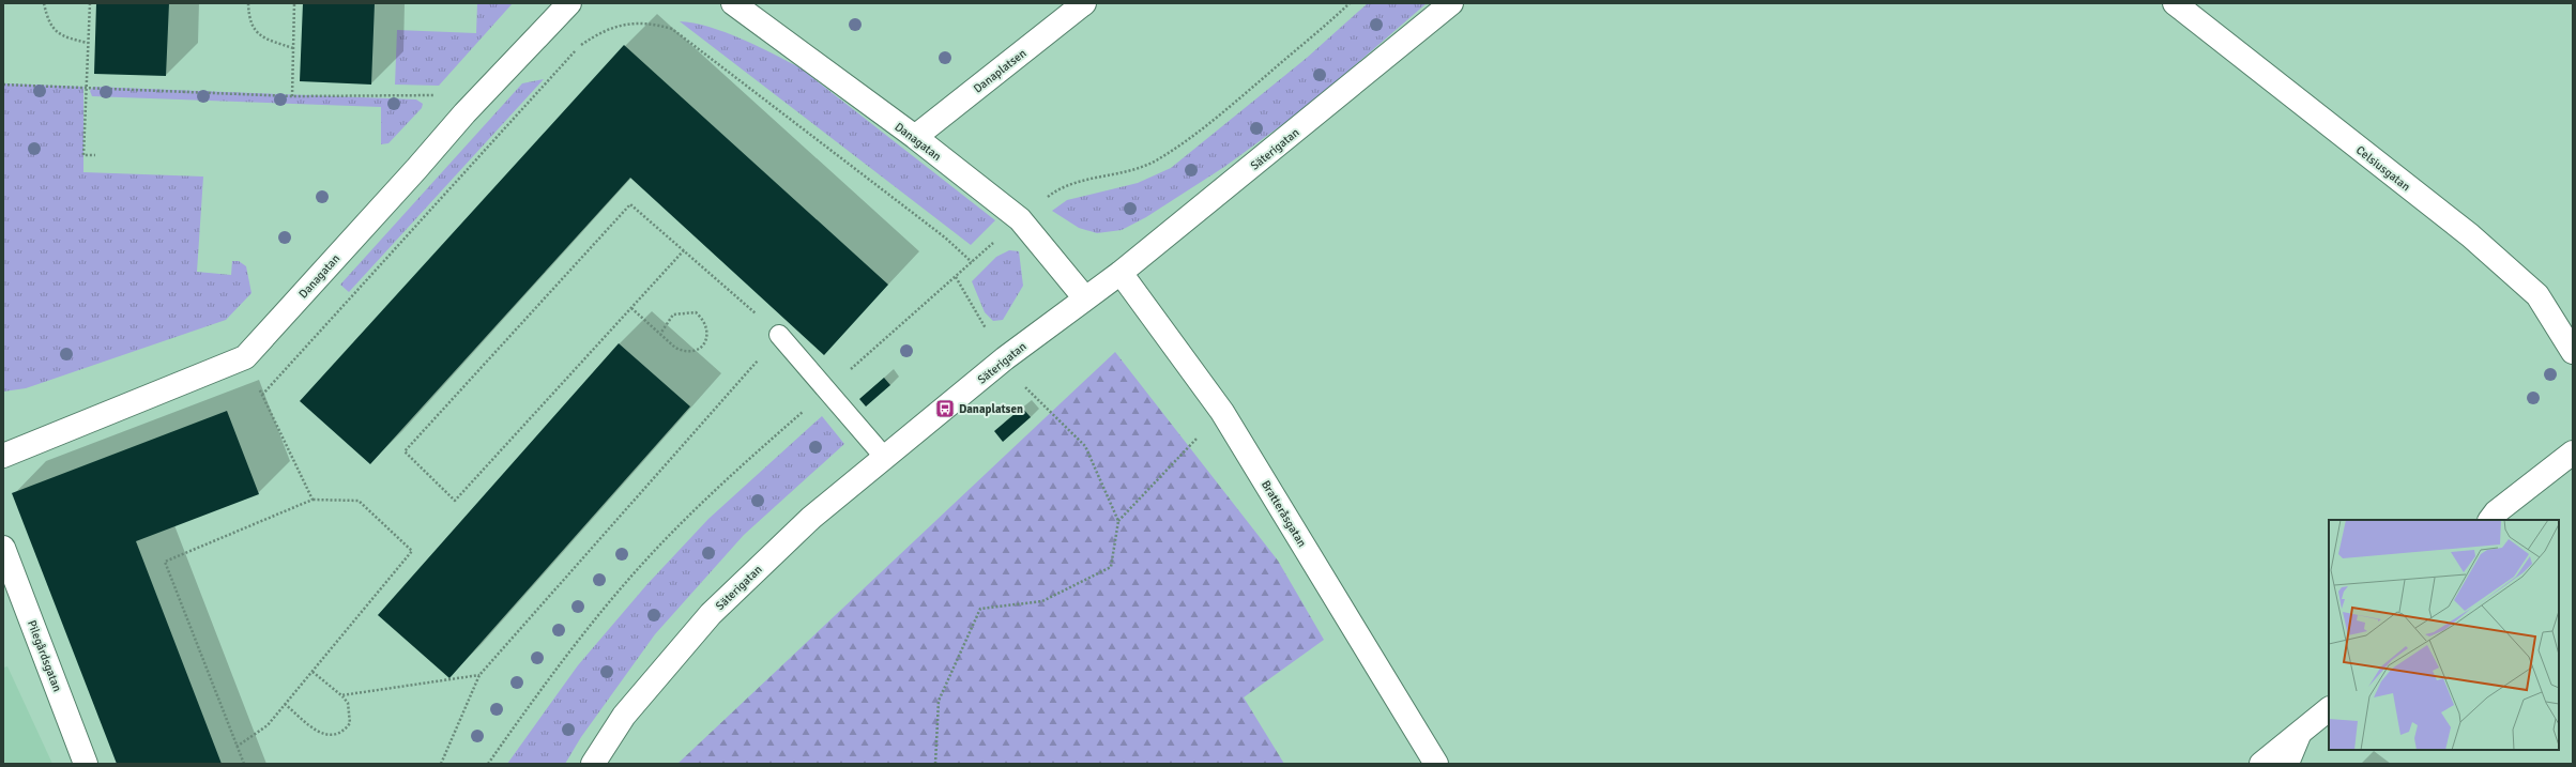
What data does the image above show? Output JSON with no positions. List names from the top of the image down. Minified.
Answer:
{"streets":{"street":["Danaplatsen","Danagatan","Säterigatan","Celsiusgatan","Bratteråsgatan","Pilegårdsgatan"]},"crossings":[["Danaplatsen","Danagatan"],["Danagatan","Säterigatan"],["Säterigatan","Bratteråsgatan"]],"places":{"bus stop":["Danaplatsen"]}}
